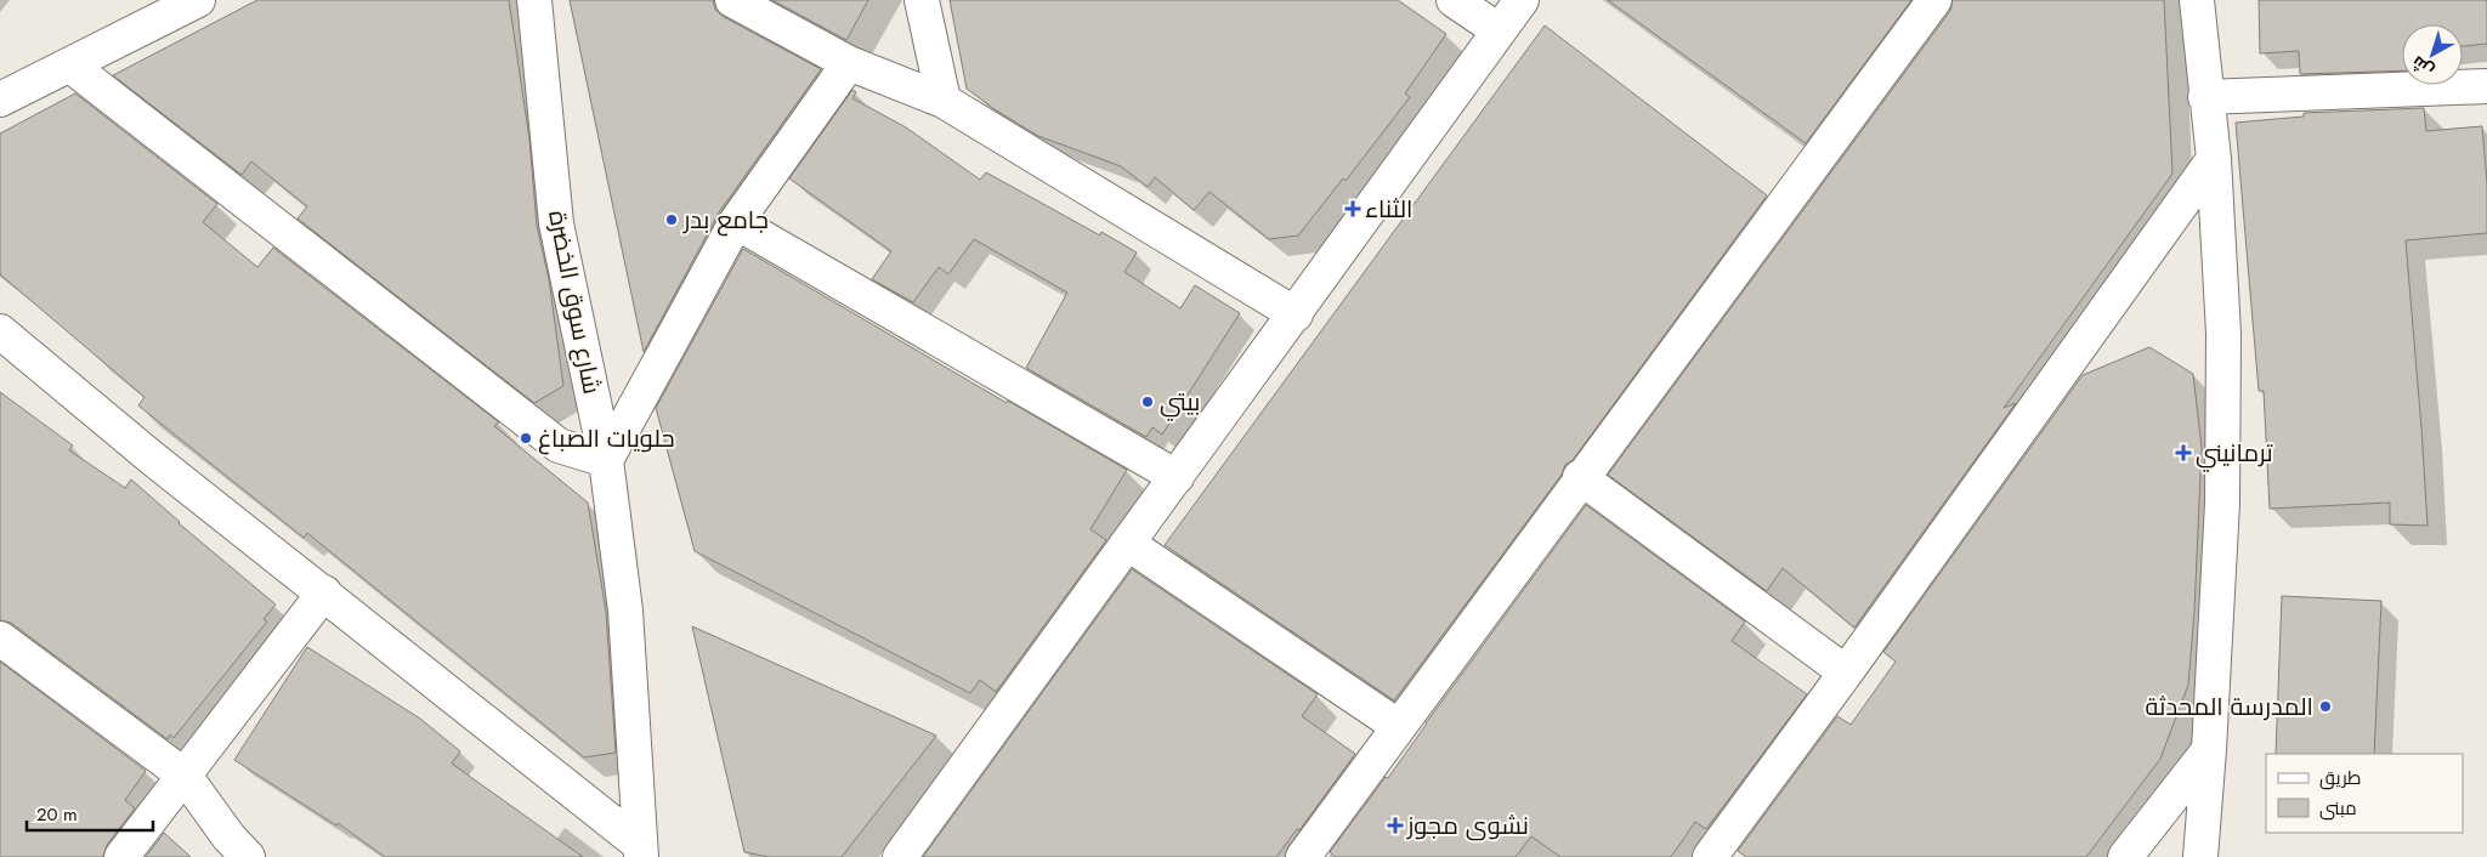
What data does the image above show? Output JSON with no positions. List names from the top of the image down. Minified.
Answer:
{"streets":{"street":["شارع سوق الخضرة"]},"places":{"health":["الثناء","ترمانيني","نشوى مجوز"],"other":["جامع بدر","بيتي","حلويات الصباغ","المدرسة المحدثة"]},"legend":["طريق","مبنى"],"scale_bar":"20 m","north":"bottom left"}
